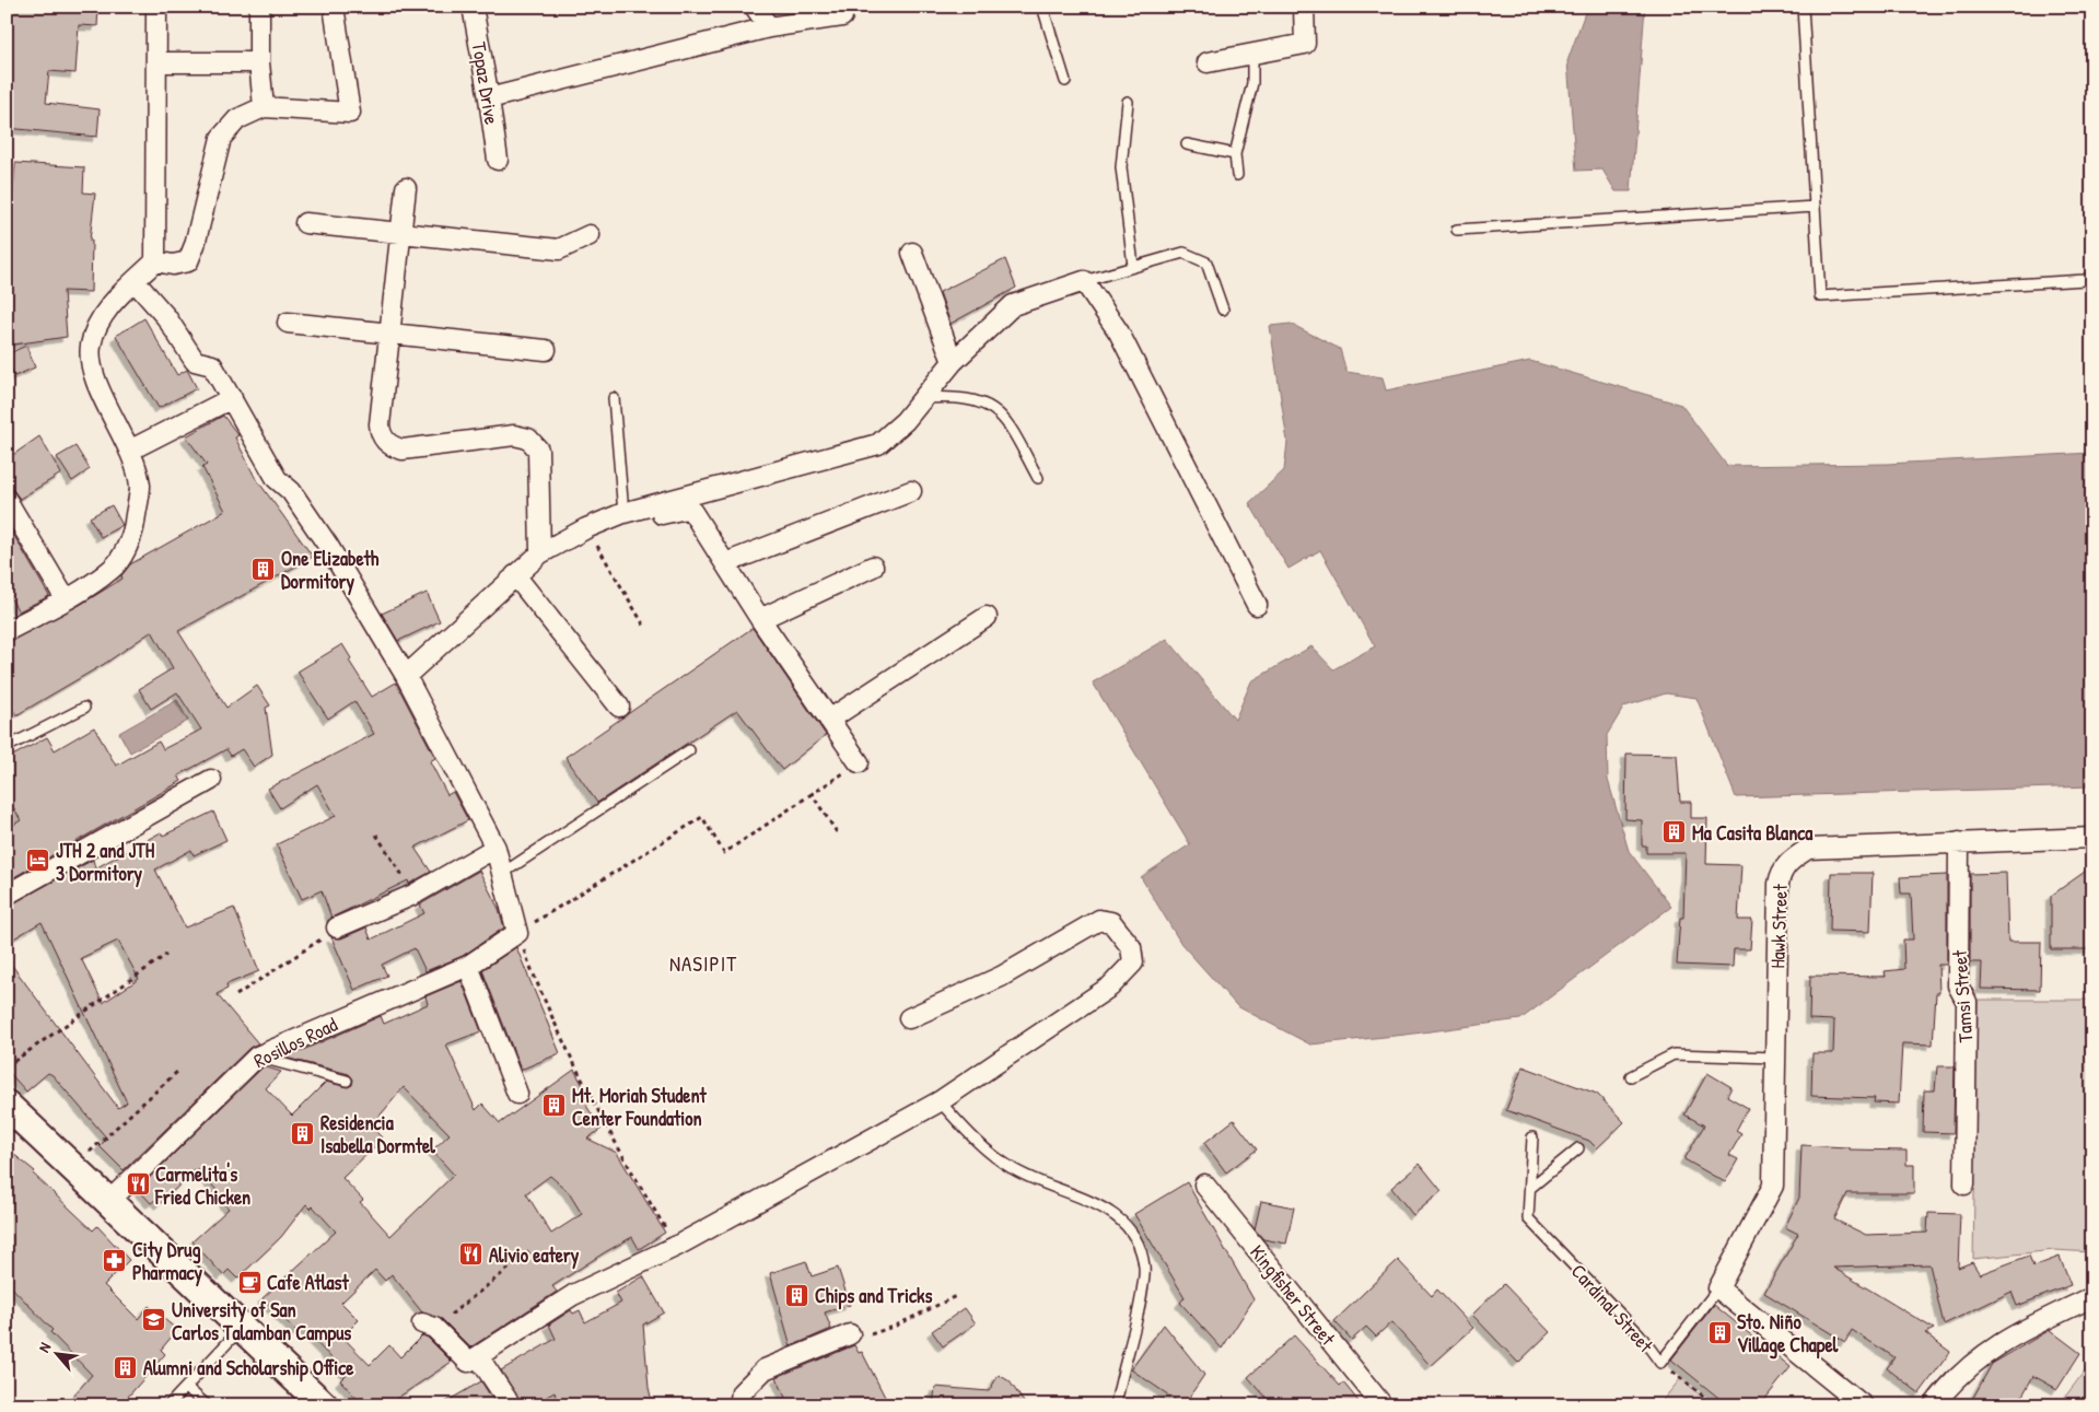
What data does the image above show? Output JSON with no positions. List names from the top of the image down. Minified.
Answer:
{"streets":{"street":["Topaz Drive","Hawk Street","Tamsi Street","Rosillos Road","Kingfisher Street"],"lane":["Cardinal Street"]},"crossings":[["Hawk Street","Tamsi Street"],["Hawk Street","Cardinal Street"]],"districts":["NASIPIT"],"places":{"building":["One Elizabeth Dormitory","Ma Casita Blanca","Mt. Moriah Student Center Foundation","Residencia Isabella Dormtel","Chips and Tricks","Sto. Niño Village Chapel","Alumni and Scholarship Office"],"hotel":["JTH 2 and JTH 3 Dormitory"],"restaurant":["Carmelita's Fried Chicken","Alivio eatery"],"pharmacy":["City Drug Pharmacy"],"cafe":["Cafe Atlast"],"school or university":["University of San Carlos Talamban Campus"]},"north":"top left"}
